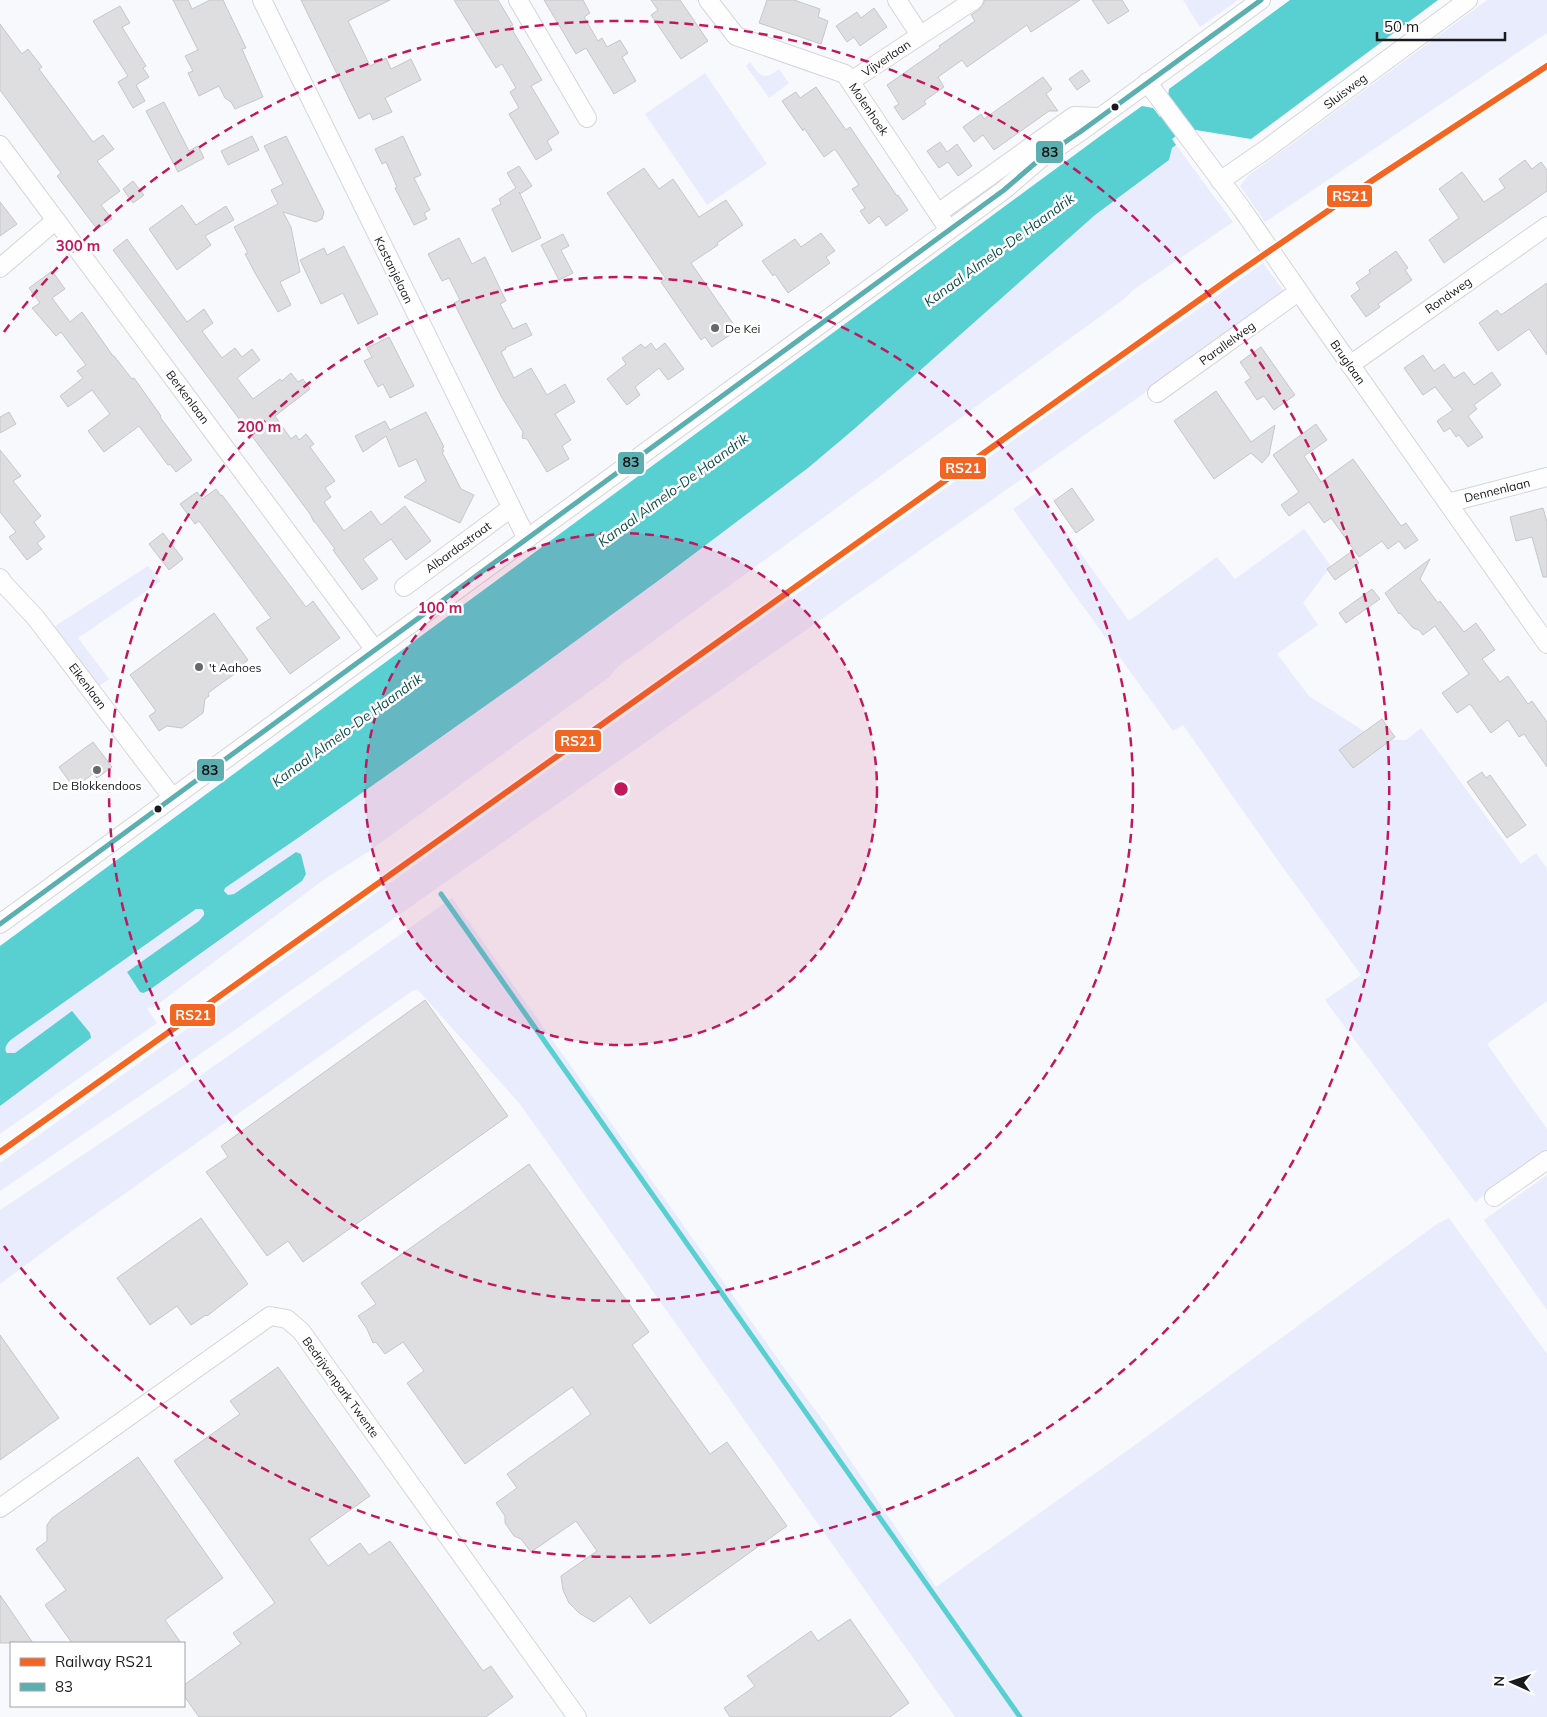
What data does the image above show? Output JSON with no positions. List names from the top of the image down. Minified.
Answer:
{"streets":{"street":["Vijverlaan","Sluisweg","Molenhoek","Kastanjelaan","Rondweg","Parallelweg","Bruglaan","Berkenlaan","Dennenlaan","Albardastraat","Eikenlaan","Bedrijvenpark Twente"]},"crossings":[["Vijverlaan","Molenhoek"],["Sluisweg","Bruglaan"],["Kastanjelaan","Albardastraat"],["Rondweg","Bruglaan"],["Parallelweg","Bruglaan"],["Bruglaan","Dennenlaan"]],"water":["Kanaal Almelo-De Haandrik"],"places":["De Kei","'t Aahoes","De Blokkendoos"],"lines":["transit line 83","rail line RS21"],"legend":["Railway RS21","83"],"scale_bar":"50 m","north":"left","rings":["300 m","200 m","100 m"]}
